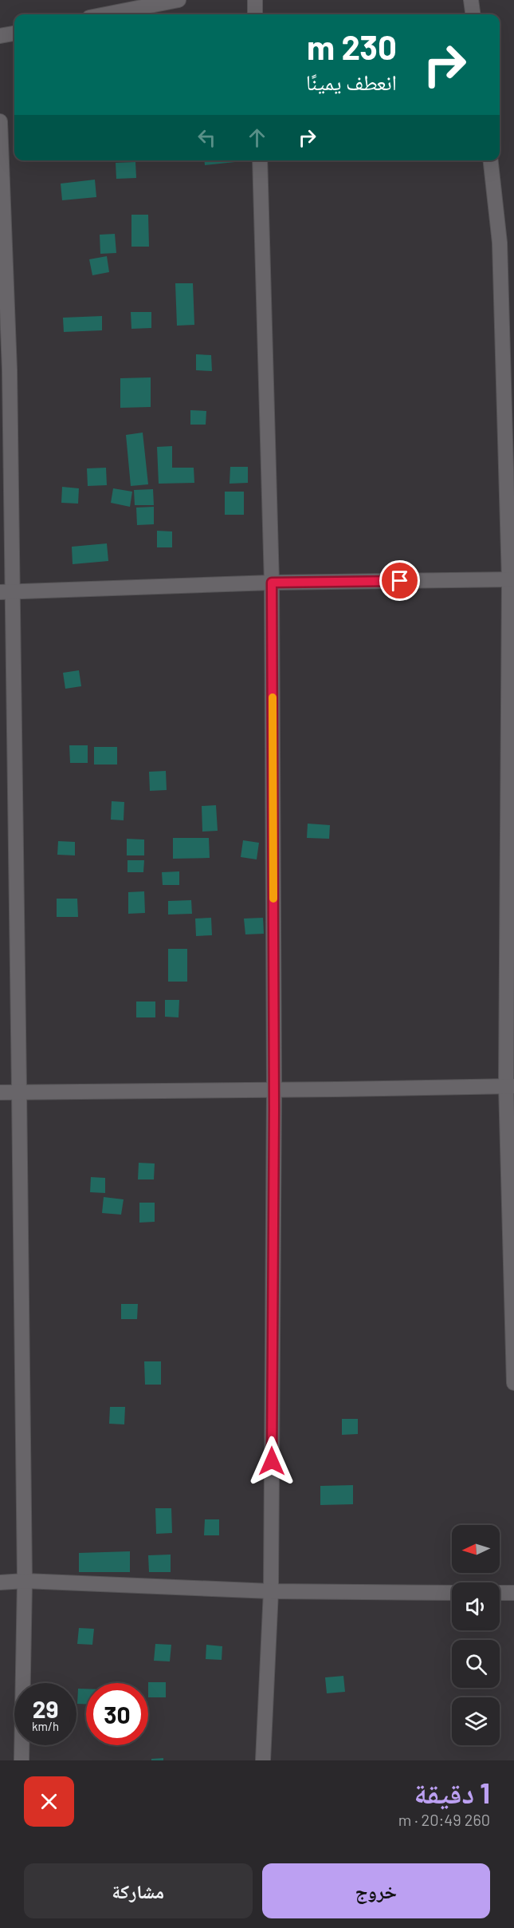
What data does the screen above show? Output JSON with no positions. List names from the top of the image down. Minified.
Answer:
{"north":"left","page":{"turn":["230 m","انعطف يمينًا"],"speed":"29 km/h","limit":"30","heading":["1 دقيقة","260 m · 20:49"],"buttons":["خروج","مشاركة"]}}
